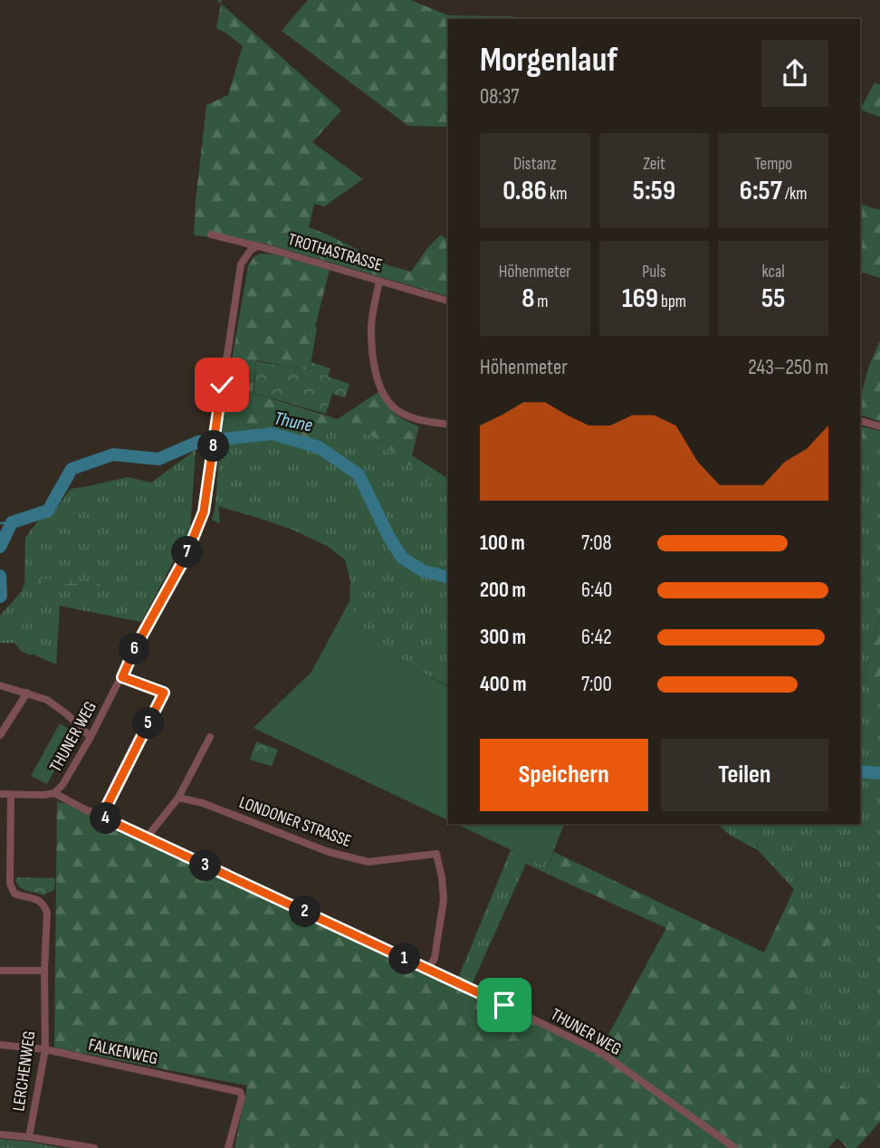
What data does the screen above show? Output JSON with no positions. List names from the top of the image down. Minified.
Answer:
{"streets":{"street":["TROTHASTRASSE","THUNER WEG","LONDONER STRASSE","FALKENWEG","LERCHENWEG"]},"crossings":[["TROTHASTRASSE","THUNER WEG"],["THUNER WEG","LONDONER STRASSE"],["THUNER WEG","LERCHENWEG"],["FALKENWEG","LERCHENWEG"]],"water":["Thune"],"page":{"heading":["Morgenlauf","08:37"],"stats":[["Distanz","0.86 km"],["Zeit","5:59"],["Tempo","6:57 /km"],["Höhenmeter","8 m"],["Puls","169 bpm"],["kcal","55"]],"chart":["Höhenmeter","243–250 m"],"pins":["8","7","6","5","4","3","2","1"],"list":[{"name":"100 m","note":"7:08"},{"name":"200 m","note":"6:40"},{"name":"300 m","note":"6:42"},{"name":"400 m","note":"7:00"}],"buttons":["Speichern","Teilen"]}}
